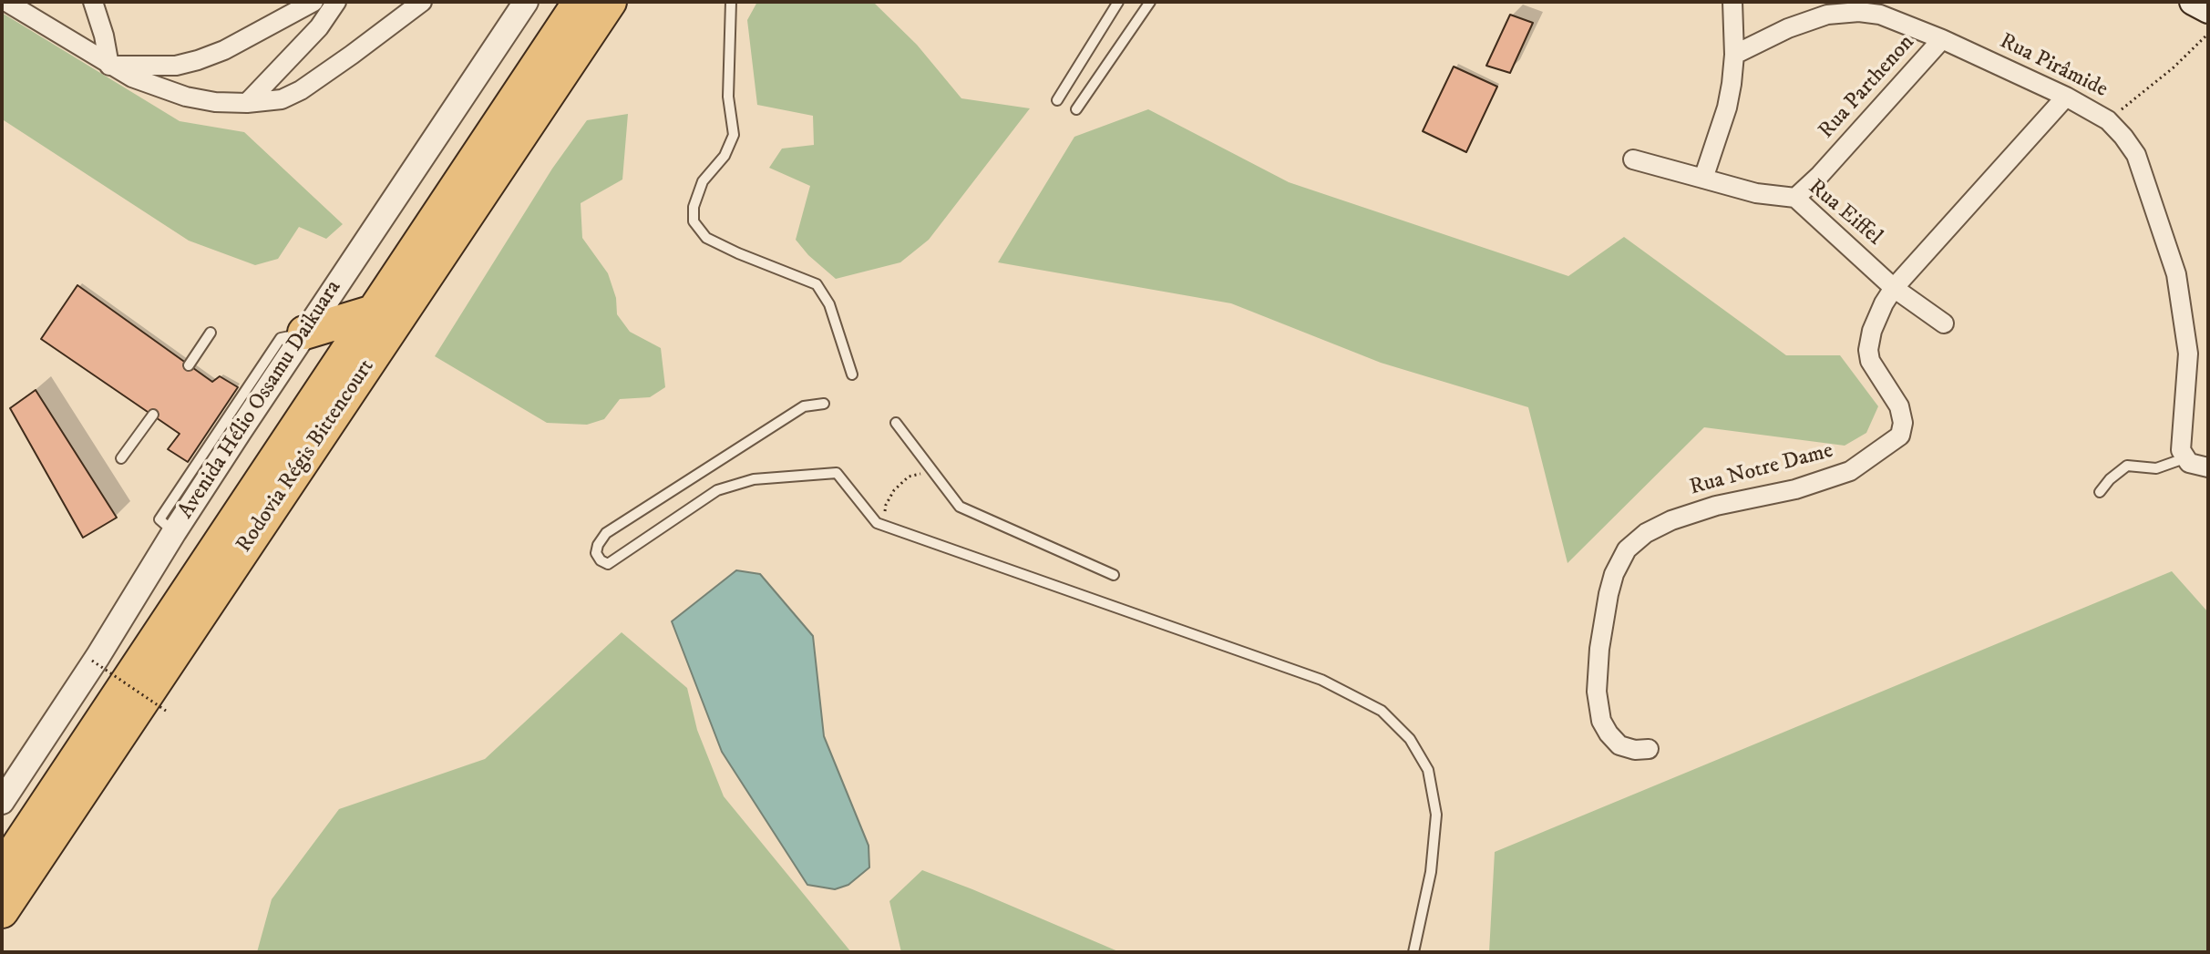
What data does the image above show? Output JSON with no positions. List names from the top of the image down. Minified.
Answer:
{"streets":{"highway":["Rodovia Régis Bittencourt"],"street":["Rua Pirâmide","Rua Parthenon","Rua Eiffel","Avenida Hélio Ossamu Daikuara","Rua Notre Dame"]},"crossings":[["Rua Pirâmide","Rua Parthenon"],["Rua Pirâmide","Rua Notre Dame"],["Rua Parthenon","Rua Eiffel"],["Rua Eiffel","Rua Notre Dame"]]}
